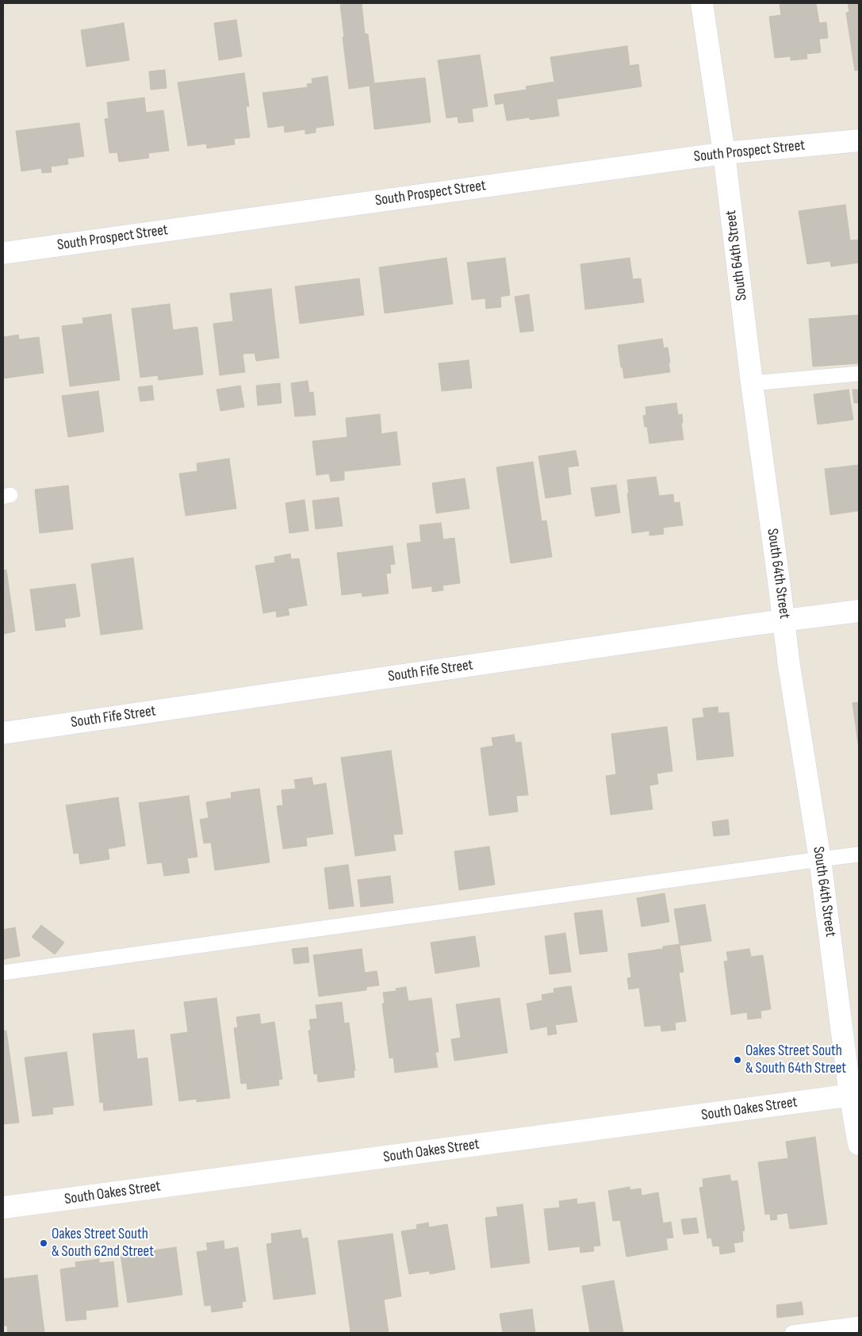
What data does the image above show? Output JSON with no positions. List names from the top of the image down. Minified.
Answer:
{"streets":{"street":["South Prospect Street","South 64th Street","South Fife Street","South Oakes Street"]},"crossings":[["South Prospect Street","South 64th Street"],["South 64th Street","South Fife Street"],["South 64th Street","South Oakes Street"]],"places":["Oakes Street South & South 64th Street","Oakes Street South & South 62nd Street"]}
